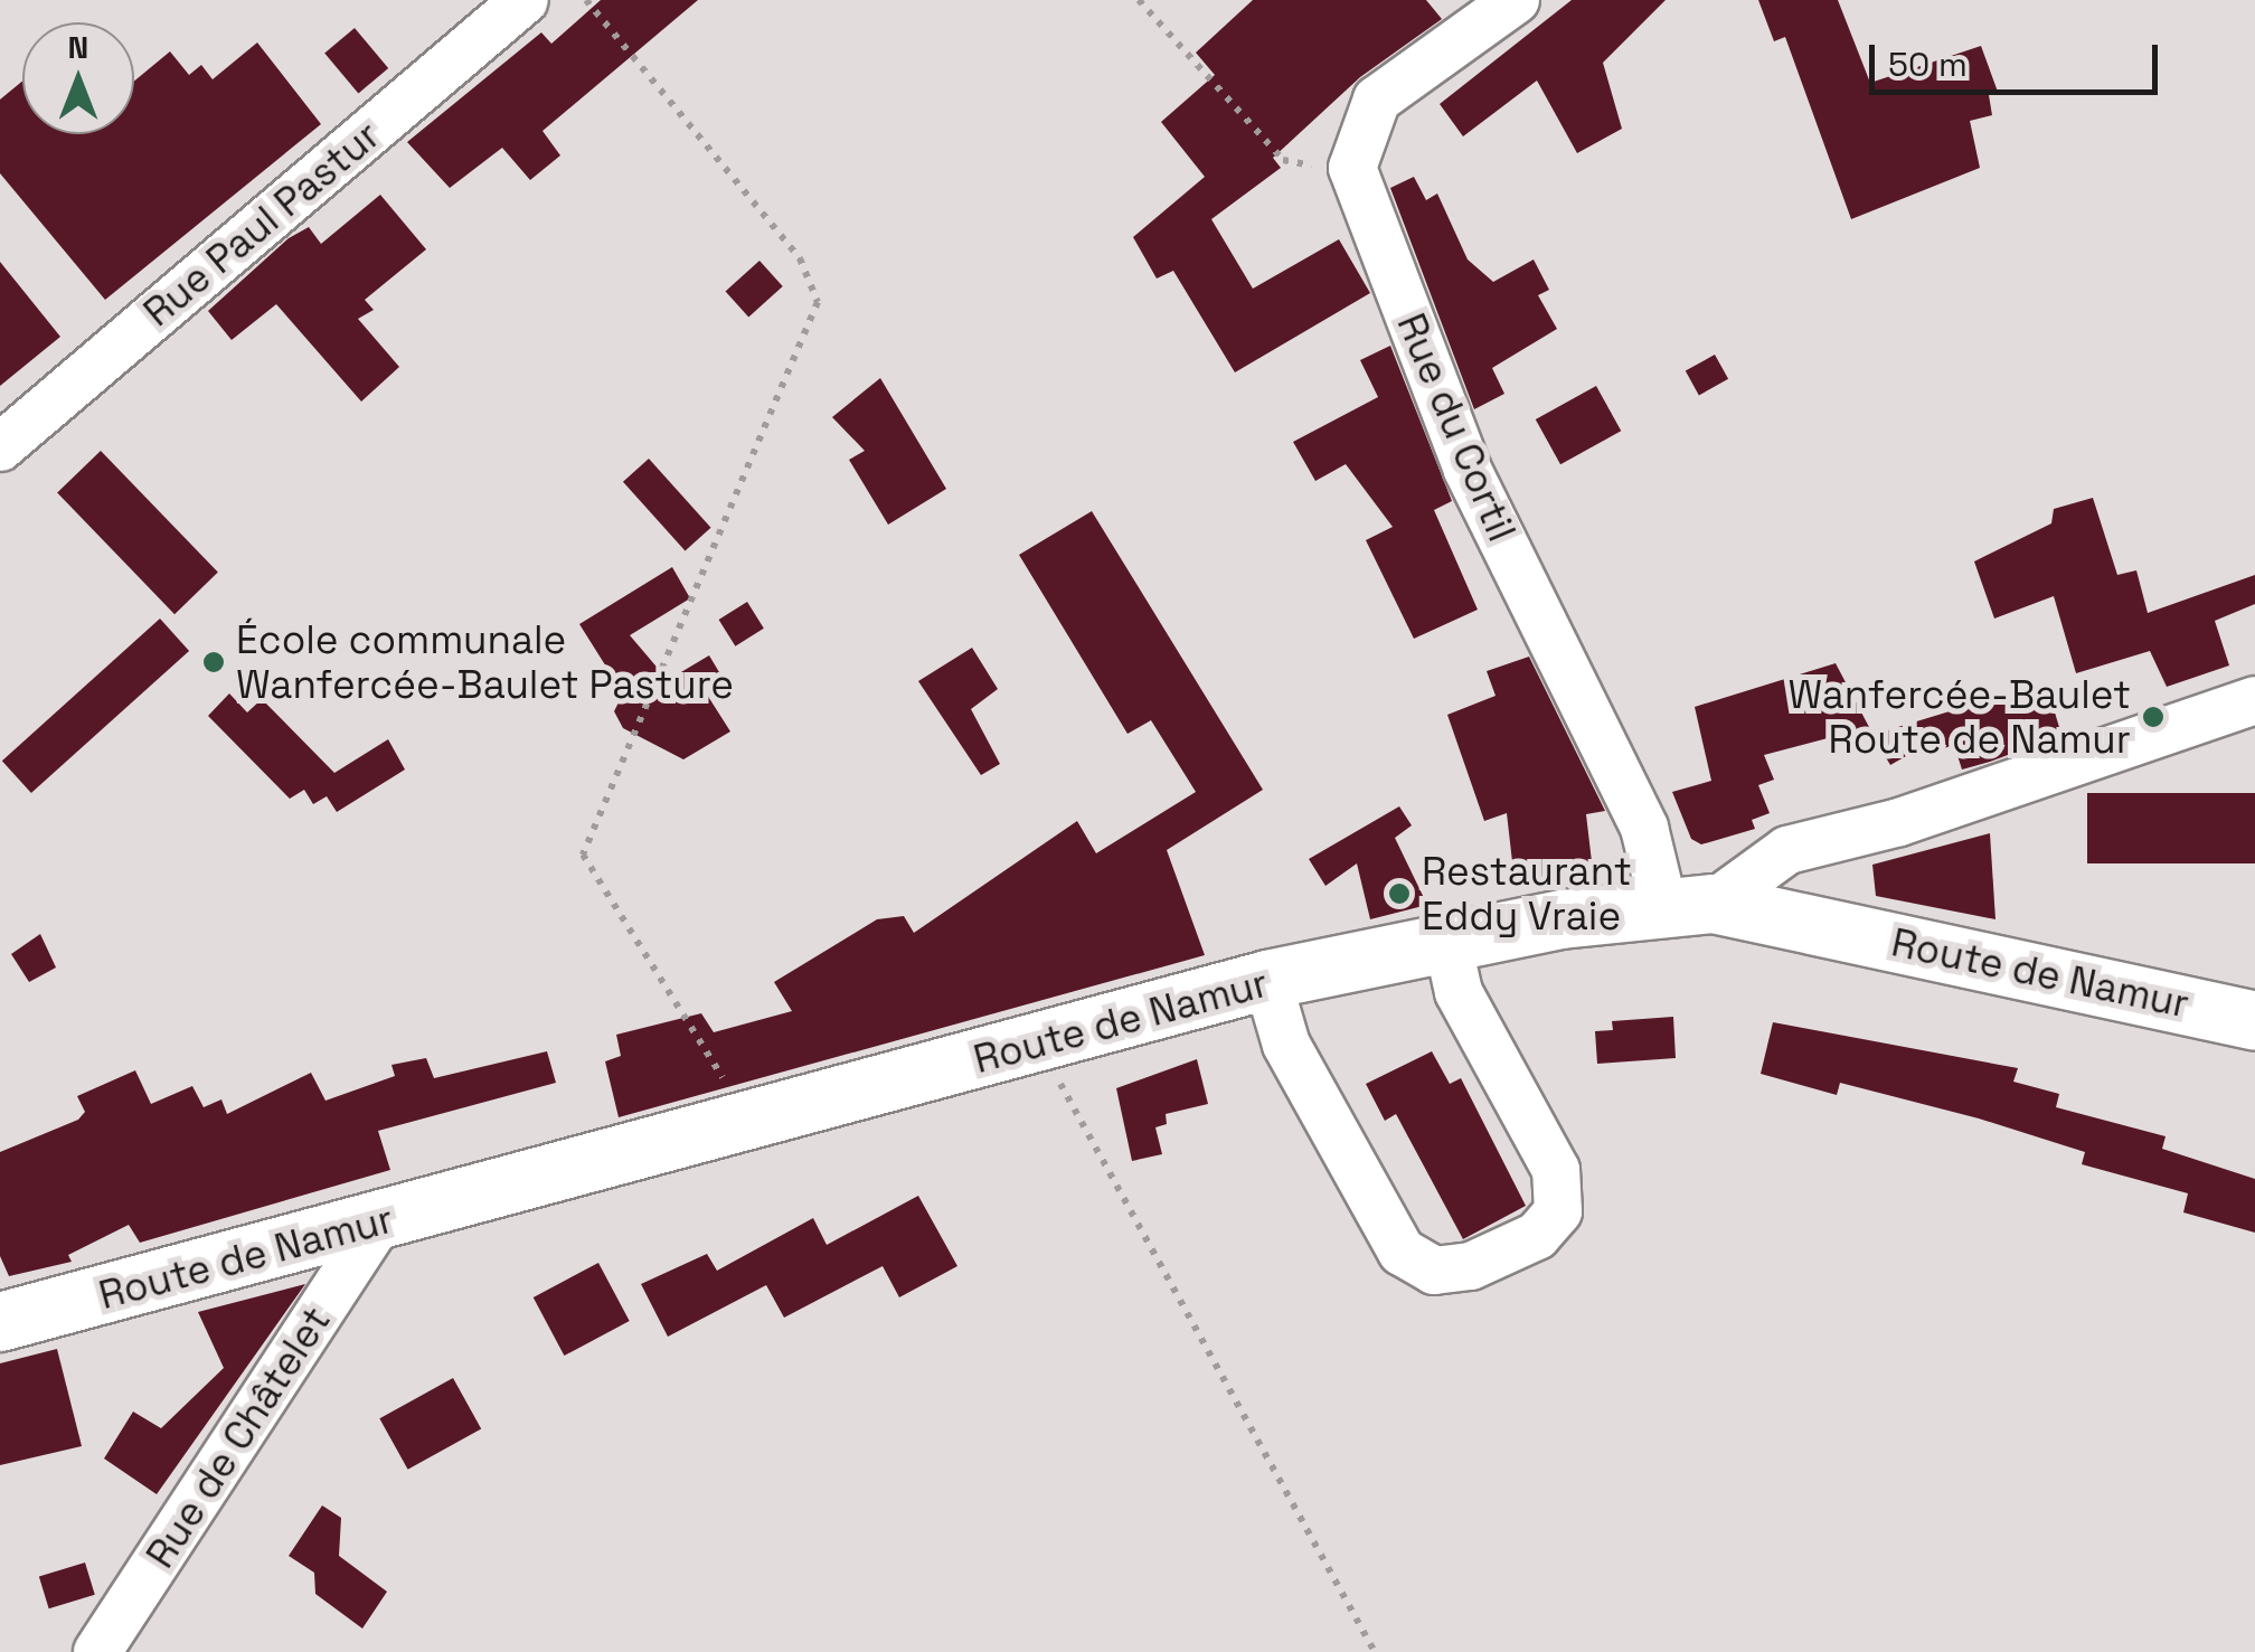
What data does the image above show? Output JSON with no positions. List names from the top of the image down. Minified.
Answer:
{"streets":{"main road":["Route de Namur"],"street":["Rue Paul Pastur","Rue du Cortil","Rue de Châtelet"]},"crossings":[["Rue du Cortil","Route de Namur"],["Route de Namur","Rue de Châtelet"]],"places":["École communale Wanfercée-Baulet Pasture","Wanfercée-Baulet Route de Namur","Restaurant Eddy Vraie"],"scale_bar":"50 m","north":"top"}
